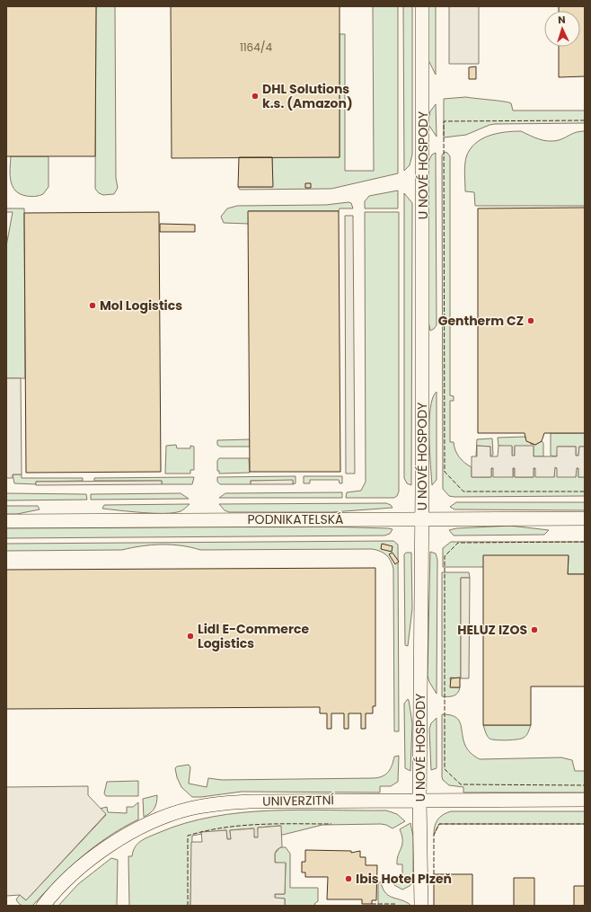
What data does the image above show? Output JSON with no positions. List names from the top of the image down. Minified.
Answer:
{"streets":{"street":["U NOVÉ HOSPODY","PODNIKATELSKÁ","UNIVERZITNÍ"]},"crossings":[["U NOVÉ HOSPODY","PODNIKATELSKÁ"],["U NOVÉ HOSPODY","UNIVERZITNÍ"]],"places":["DHL Solutions k.s. (Amazon)","Mol Logistics","Gentherm CZ","HELUZ IZOS","Lidl E-Commerce Logistics","Ibis Hotel Plzeň"],"house_numbers":["1164/4"],"north":"top"}
